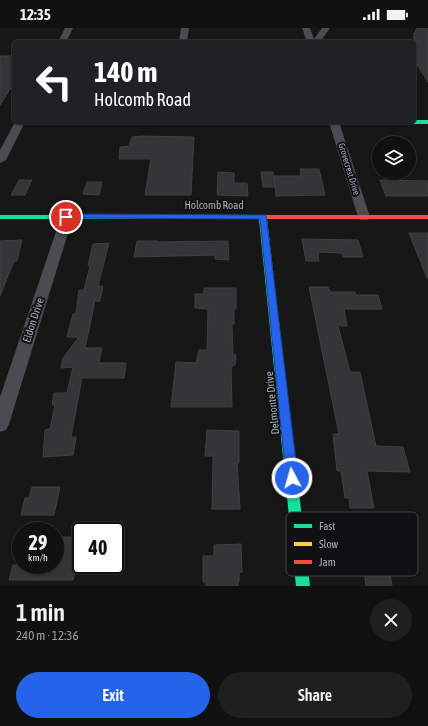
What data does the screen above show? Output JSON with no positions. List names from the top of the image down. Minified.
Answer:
{"streets":{"street":["Grovecrest Drive","Holcomb Road","Eldon Drive","Delmonte Drive"]},"crossings":[["Grovecrest Drive","Holcomb Road"],["Holcomb Road","Eldon Drive"],["Holcomb Road","Delmonte Drive"]],"legend":["Fast","Slow","Jam"],"page":{"status":"12:35","turn":["140 m","Holcomb Road"],"speed":"29 km/h","limit":"40","heading":["1 min","240 m · 12:36"],"buttons":["Exit","Share"]}}
